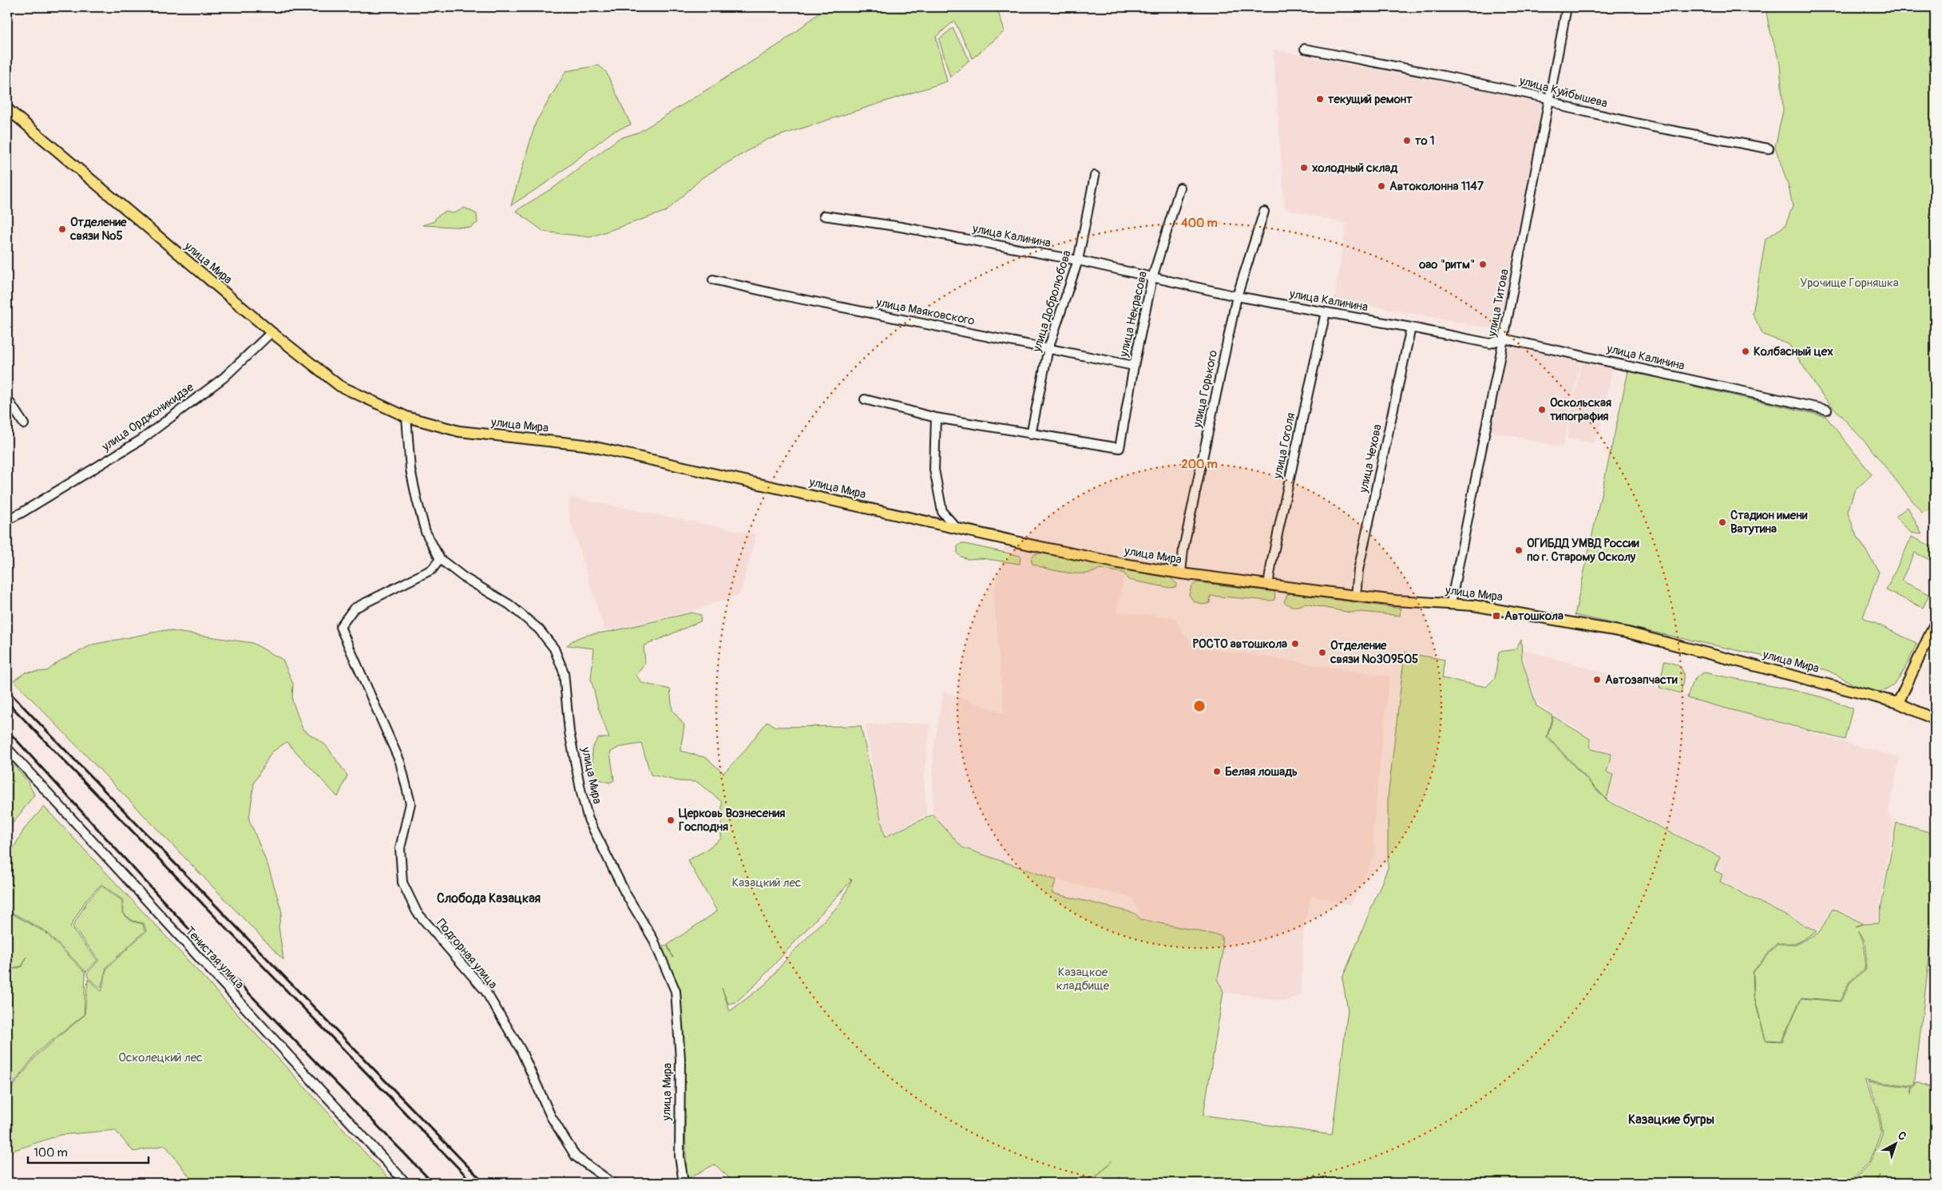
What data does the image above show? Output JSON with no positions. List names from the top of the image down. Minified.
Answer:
{"streets":{"main road":["улица Мира"],"street":["улица Куйбышева","улица Калинина","улица Добролюбова","улица Титова","улица Маяковского","улица Некрасова","улица Горького","улица Орджоникидзе","улица Гоголя","улица Чехова","Подгорная улица","Тенистая улица"]},"crossings":[["улица Куйбышева","улица Титова"],["улица Калинина","улица Добролюбова"],["улица Калинина","улица Титова"],["улица Калинина","улица Некрасова"],["улица Калинина","улица Горького"],["улица Калинина","улица Гоголя"],["улица Калинина","улица Чехова"],["улица Мира","улица Титова"],["улица Мира","улица Горького"],["улица Мира","улица Орджоникидзе"],["улица Мира","улица Гоголя"],["улица Мира","улица Чехова"],["улица Мира","Подгорная улица"],["улица Добролюбова","улица Маяковского"],["улица Добролюбова","улица Некрасова"],["улица Маяковского","улица Некрасова"]],"districts":["Слобода Казацкая","Казацкие бугры"],"parks":["Урочище Горняшка","Казацкий лес","Казацкое кладбище","Осколецкий лес"],"places":{"other":["текущий ремонт","то 1","холодный склад","Автоколонна 1147","Отделение связи №5","оао \"ритм\"","Колбасный цех","Оскольская типография","Стадион имени Ватутина","ОГИБДД УМВД России по г. Старому Осколу","РОСТО автошкола","Отделение связи №309505","Автозапчасти","Белая лошадь","Церковь Вознесения Господня"],"transit":["Автошкола"]},"scale_bar":"100 m","north":"top right","rings":["400 m","200 m"]}
